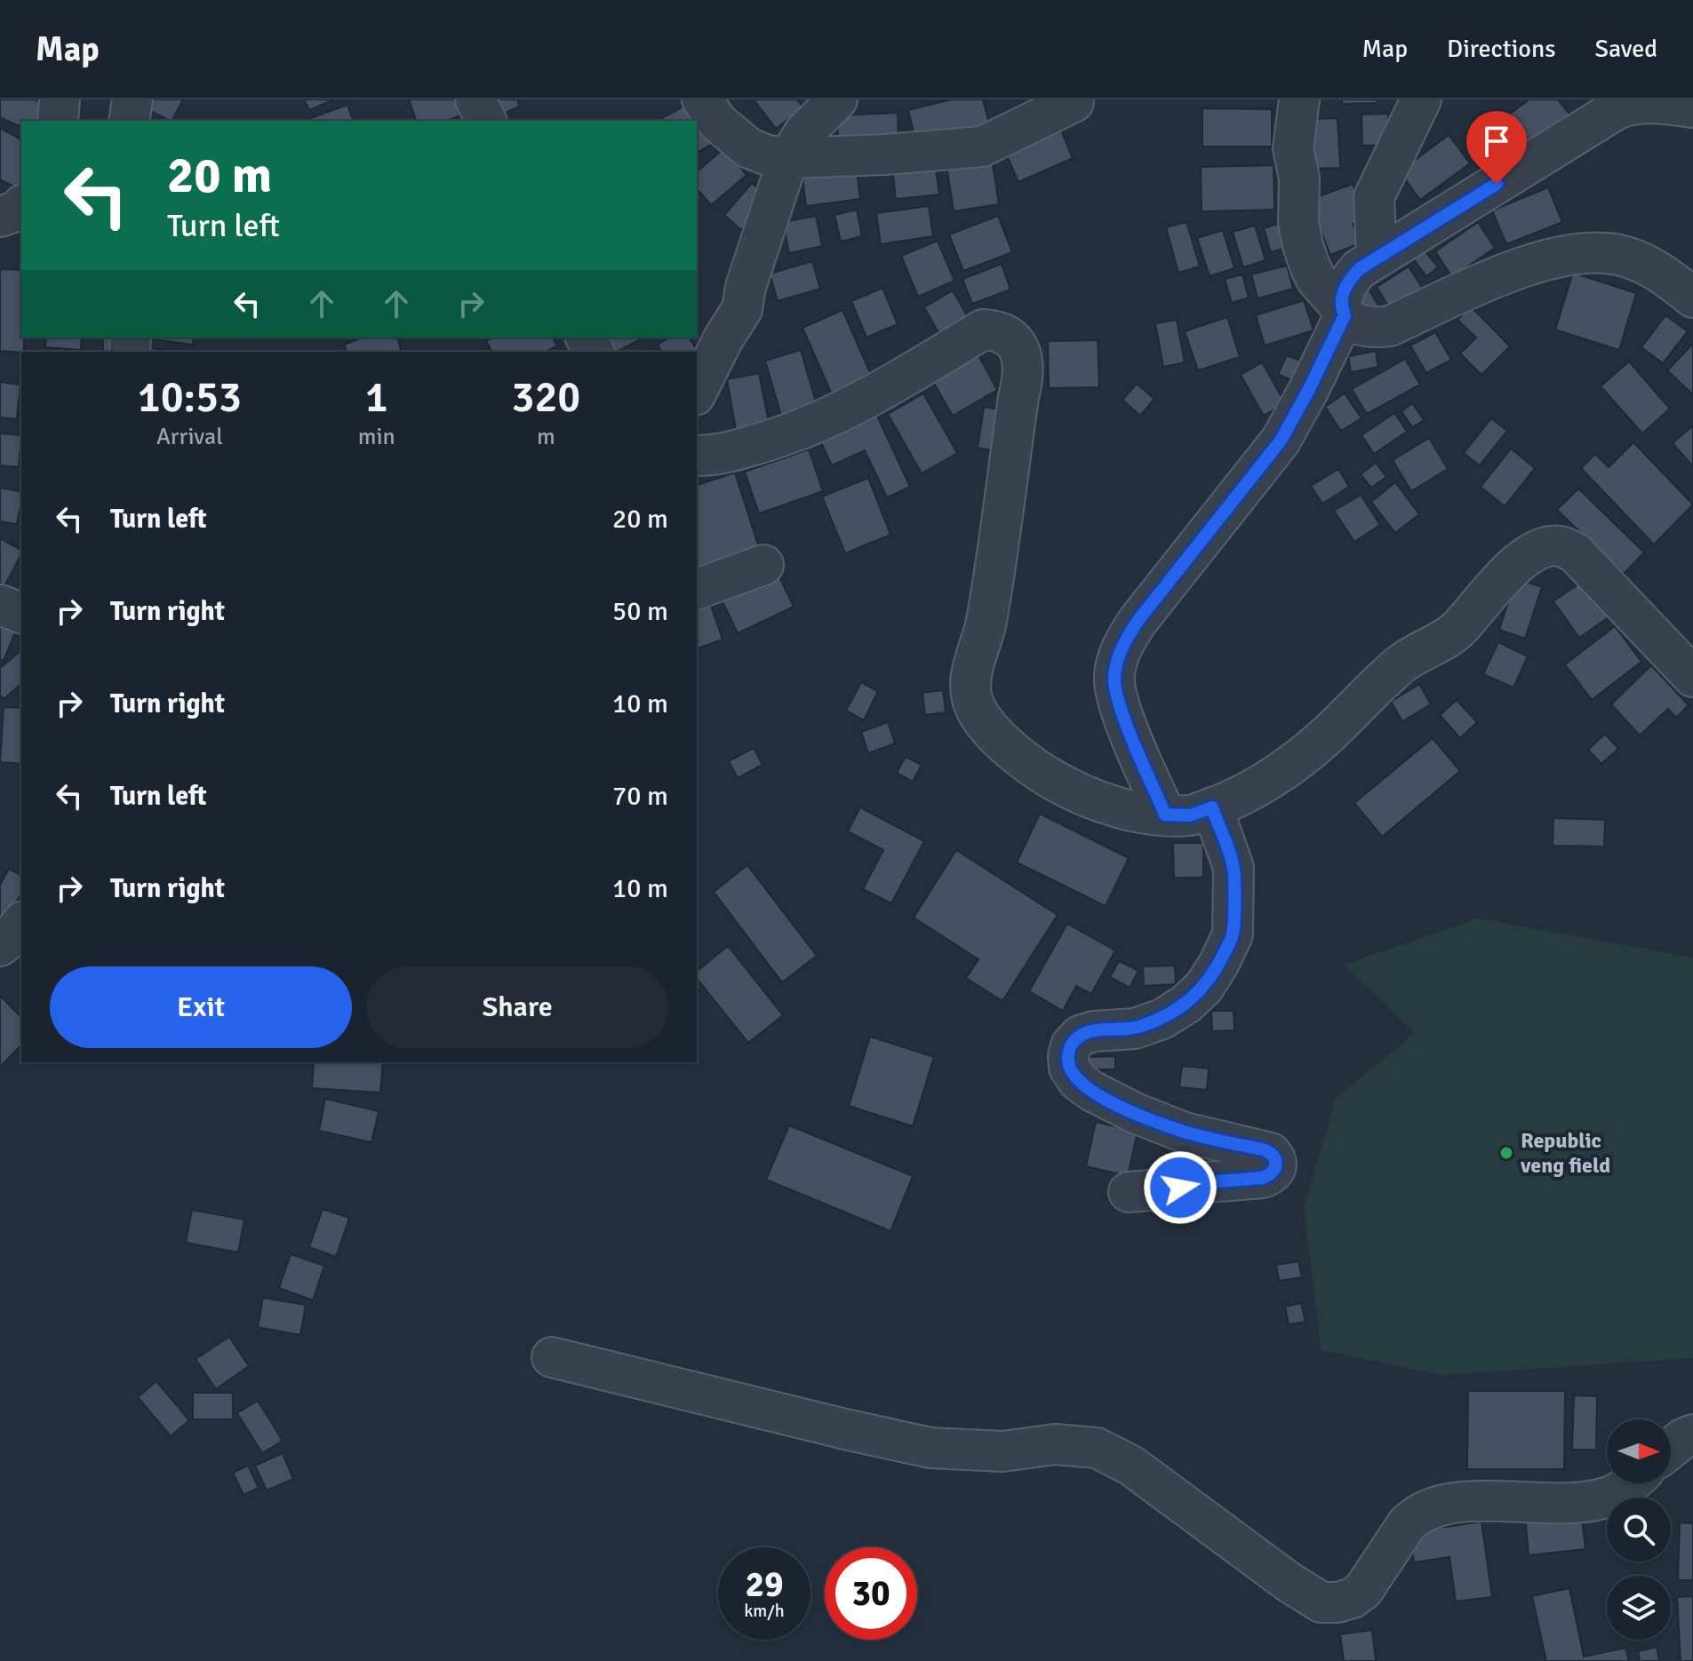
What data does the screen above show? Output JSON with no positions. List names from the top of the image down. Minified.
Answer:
{"places":["Republic veng field"],"north":"right","page":{"header":"Map","nav":["Map","Directions","Saved"],"turn":["20 m","Turn left"],"eta":["10:53","Arrival","1","min","320","m"],"list":[{"name":"Turn left","value":"20 m"},{"name":"Turn right","value":"50 m"},{"name":"Turn right","value":"10 m"},{"name":"Turn left","value":"70 m"},{"name":"Turn right","value":"10 m"}],"buttons":["Exit","Share"],"speed":"29 km/h","limit":"30"}}
